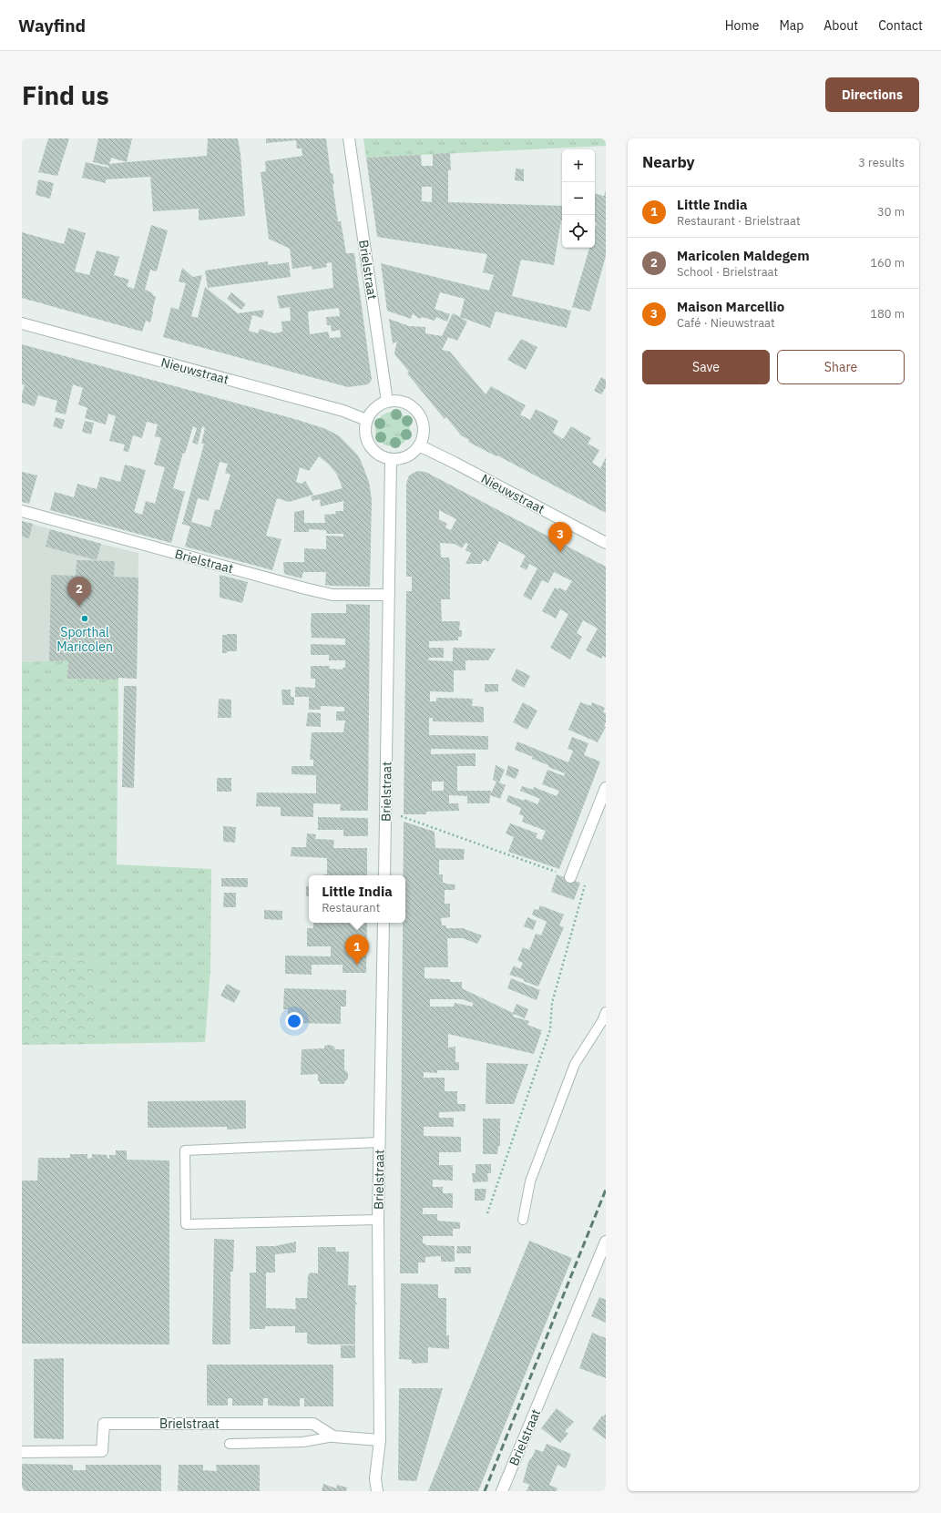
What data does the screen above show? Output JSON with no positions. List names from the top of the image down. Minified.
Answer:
{"streets":{"street":["Brielstraat","Nieuwstraat"]},"crossings":[["Brielstraat","Nieuwstraat"]],"places":["Sporthal Maricolen"],"page":{"header":"Wayfind","nav":["Home","Map","About","Contact"],"buttons":["Directions",["Save","Share"]],"title":"Find us","heading":["Nearby","3 results"],"map_buttons":["+","−"],"list":[{"mark":"1","name":"Little India","note":"Restaurant · Brielstraat","value":"30 m"},{"mark":"2","name":"Maricolen Maldegem","note":"School · Brielstraat","value":"160 m"},{"mark":"3","name":"Maison Marcellio","note":"Café · Nieuwstraat","value":"180 m"}],"pins":["3","2","1"],"popup":["Little India","Restaurant"]}}
